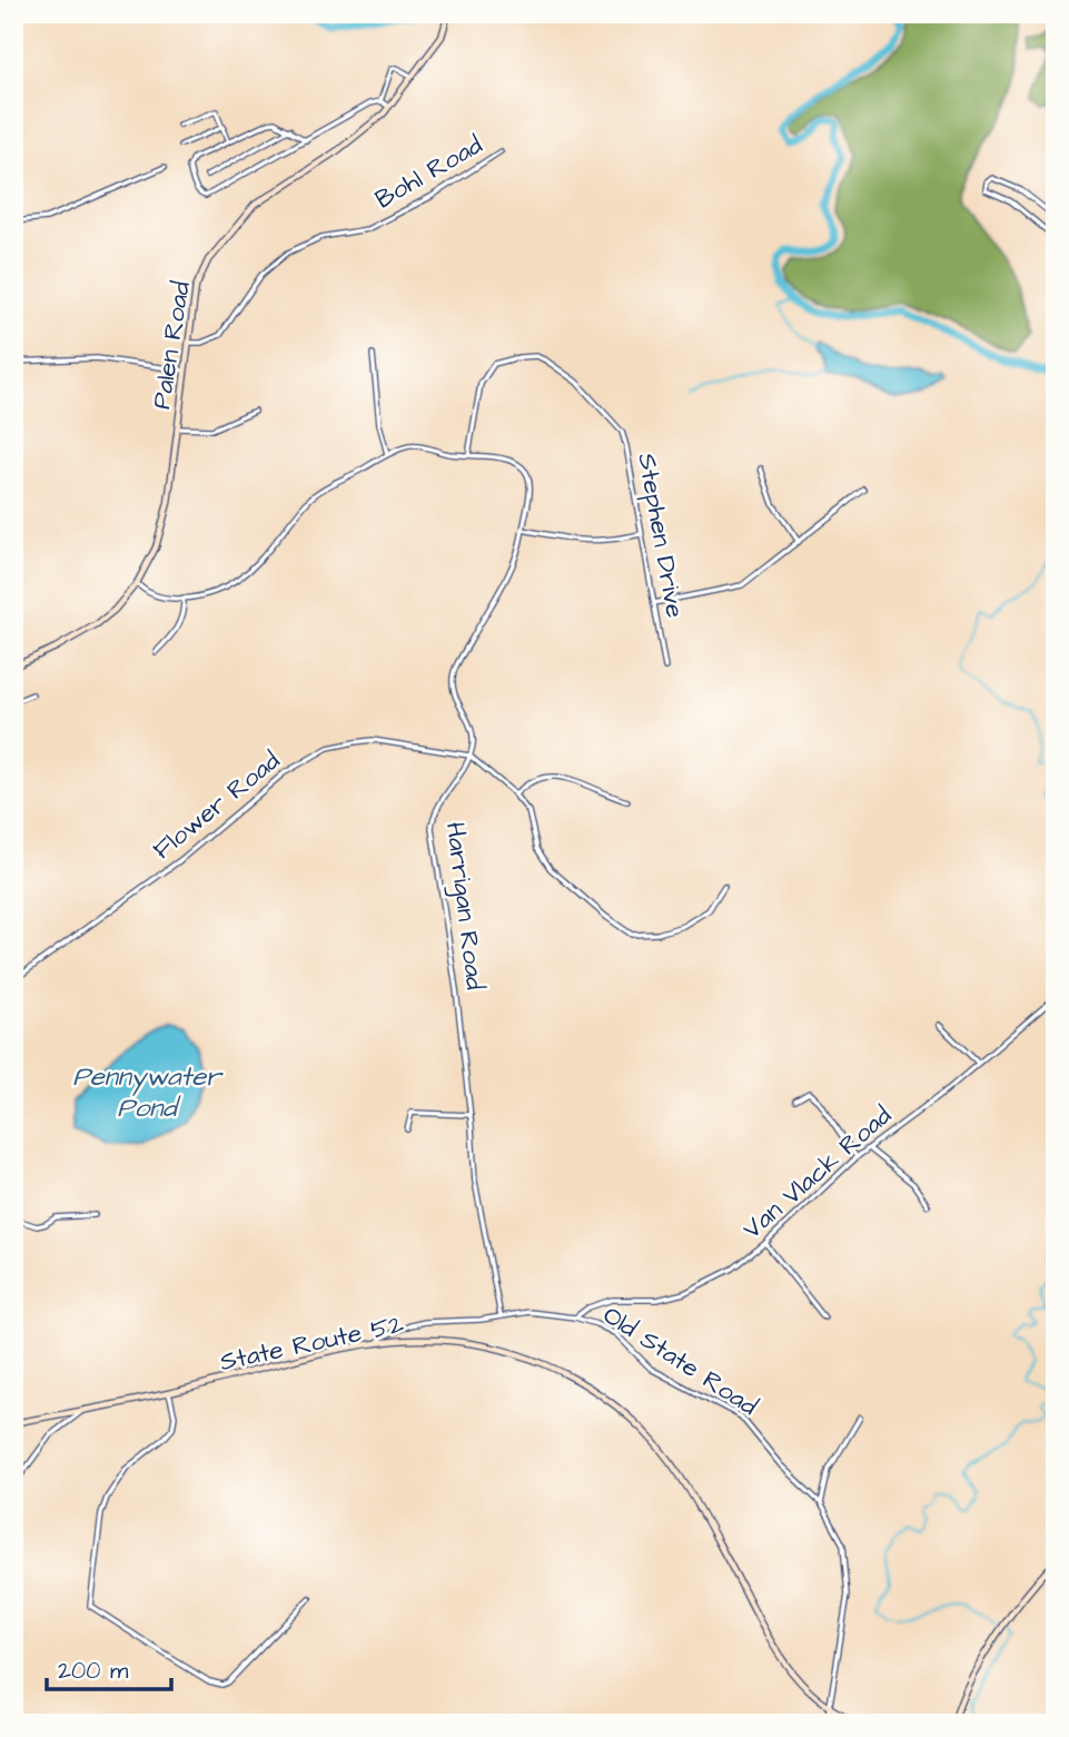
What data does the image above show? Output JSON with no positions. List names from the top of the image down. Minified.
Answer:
{"streets":{"main road":["Palen Road","State Route 52"],"street":["Bohl Road","Stephen Drive","Flower Road","Harrigan Road","Van Vlack Road","Old State Road"]},"crossings":[["Bohl Road","Palen Road"],["Flower Road","Harrigan Road"],["Harrigan Road","Old State Road"],["Van Vlack Road","Old State Road"],["State Route 52","Old State Road"]],"water":["Pennywater Pond"],"scale_bar":"200 m"}
